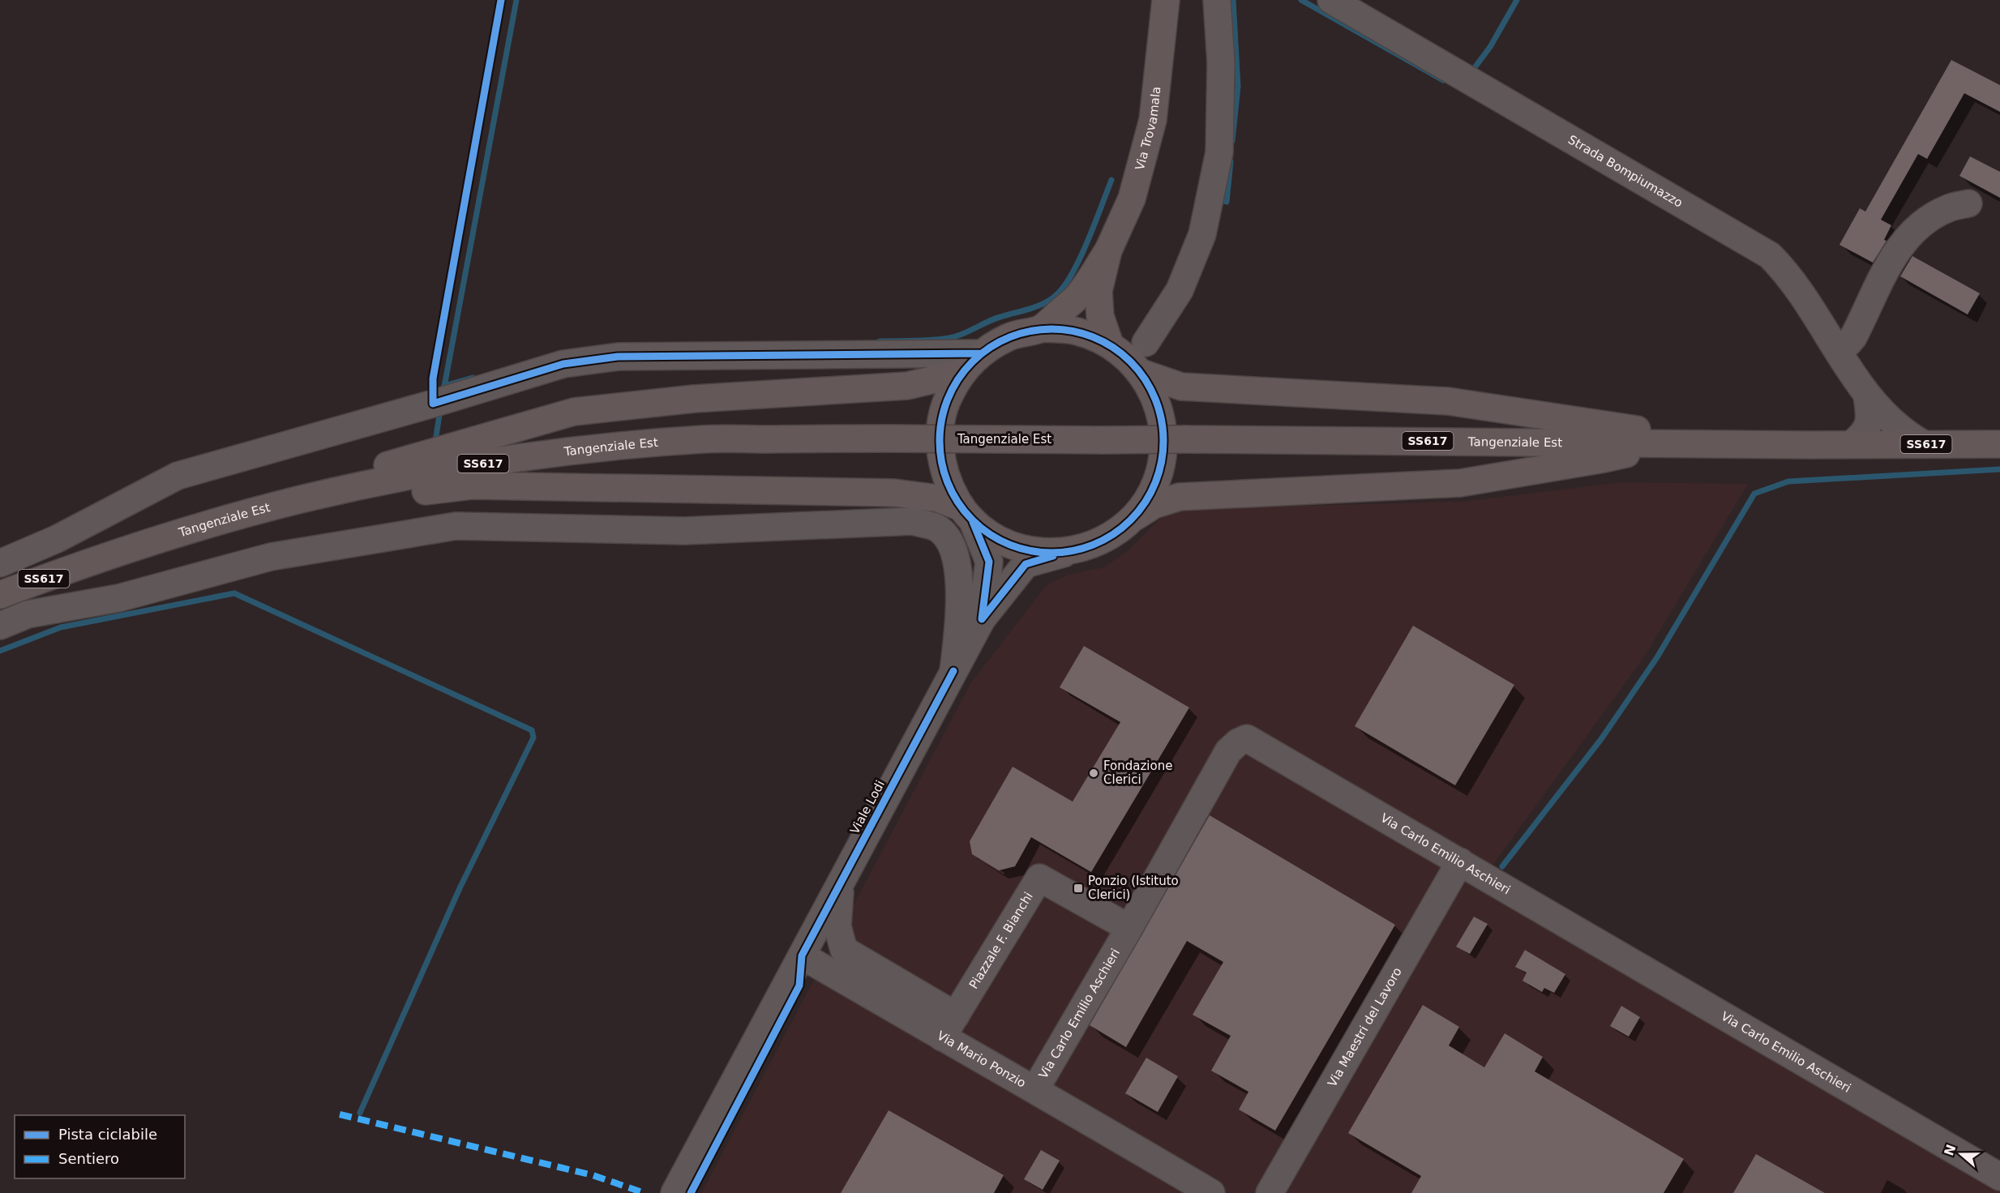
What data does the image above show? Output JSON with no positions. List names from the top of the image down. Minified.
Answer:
{"streets":{"main road":["Via Trovamala","Tangenziale Est","SS617"],"street":["Strada Bompiumazzo","Viale Lodi","Via Carlo Emilio Aschieri","Piazzale F. Bianchi","Via Maestri del Lavoro","Via Mario Ponzio"]},"crossings":[["Viale Lodi","Via Mario Ponzio"],["Via Carlo Emilio Aschieri","Piazzale F. Bianchi"],["Via Carlo Emilio Aschieri","Via Maestri del Lavoro"],["Via Carlo Emilio Aschieri","Via Mario Ponzio"],["Piazzale F. Bianchi","Via Mario Ponzio"]],"places":{"other":["Fondazione Clerici"],"transit":["Ponzio (Istituto Clerici)"]},"legend":["Pista ciclabile","Sentiero"],"north":"left"}
